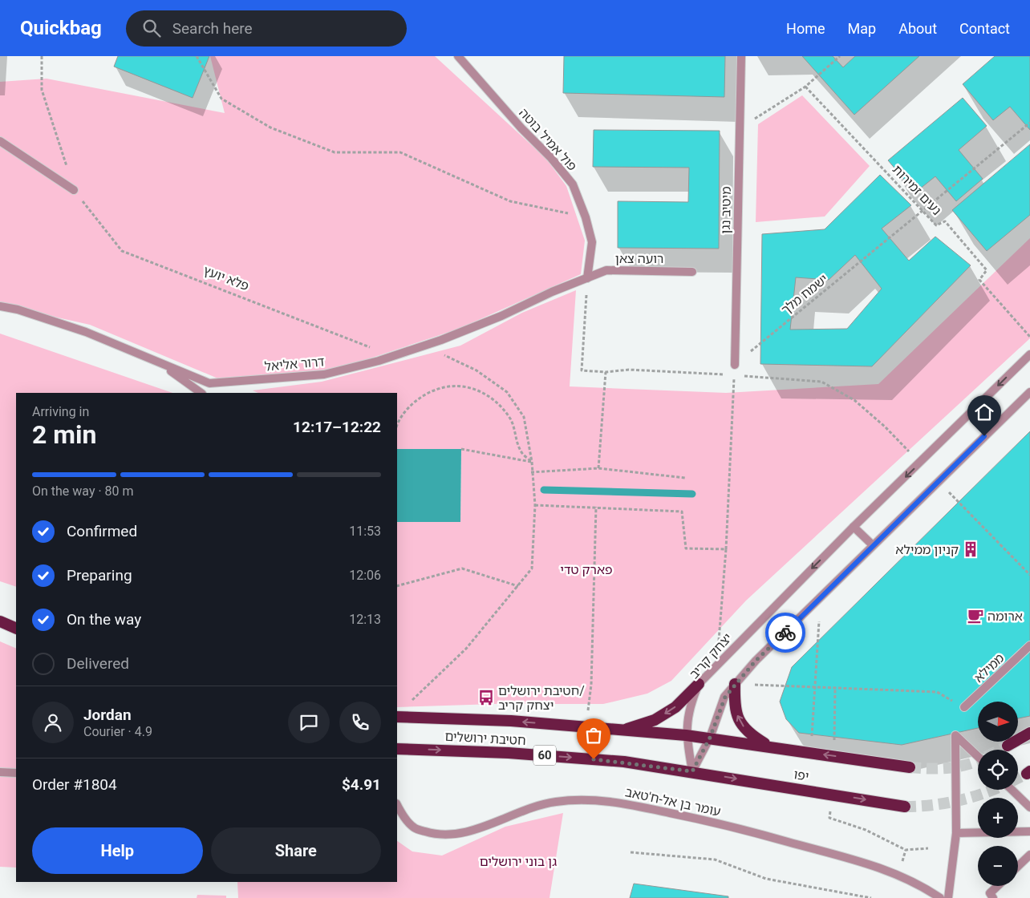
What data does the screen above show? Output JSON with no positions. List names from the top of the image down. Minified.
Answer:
{"streets":{"highway":["חטיבת ירושלים","60","יפו"],"street":["פול אמיל בוטה","מיטיב נגן","רועה צאן","דרור אליאל","יצחק קריב","ממילא","עומר בן אל-ח'טאב"],"path":["נעים זמירות","פלא יועץ","ישמח מלך"]},"crossings":[["פול אמיל בוטה","רועה צאן"],["פול אמיל בוטה","דרור אליאל"],["נעים זמירות","ישמח מלך"],["מיטיב נגן","ישמח מלך"],["רועה צאן","דרור אליאל"],["פלא יועץ","דרור אליאל"],["יצחק קריב","חטיבת ירושלים"],["יצחק קריב","יפו"],["חטיבת ירושלים","יפו"]],"parks":["פארק טדי","גן בוני ירושלים"],"places":{"building":["קניון ממילא"],"cafe":["ארומה"],"bus stop":["חטיבת ירושלים/ יצחק קריב"]},"north":"right","page":{"header":"Quickbag","search":"Search here","nav":["Home","Map","About","Contact"],"heading":["2 min","Arriving in","12:17–12:22"],"panel":["Jordan","Courier · 4.9","Order #1804","$4.91"],"bar":"On the way · 80 m","list":[["Confirmed","11:53"],["Preparing","12:06"],["On the way","12:13"],"Delivered"],"map_buttons":["+","−"],"buttons":["Help","Share"]}}
